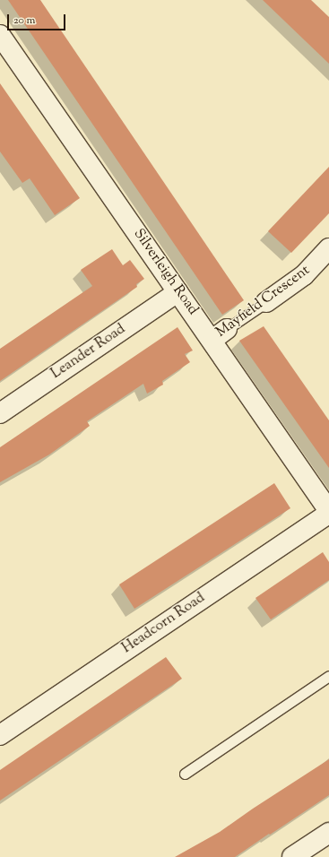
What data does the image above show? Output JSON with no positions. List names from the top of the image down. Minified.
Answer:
{"streets":{"street":["Silverleigh Road","Mayfield Crescent","Leander Road","Headcorn Road"]},"crossings":[["Silverleigh Road","Mayfield Crescent"],["Silverleigh Road","Leander Road"],["Silverleigh Road","Headcorn Road"]],"scale_bar":"20 m"}
